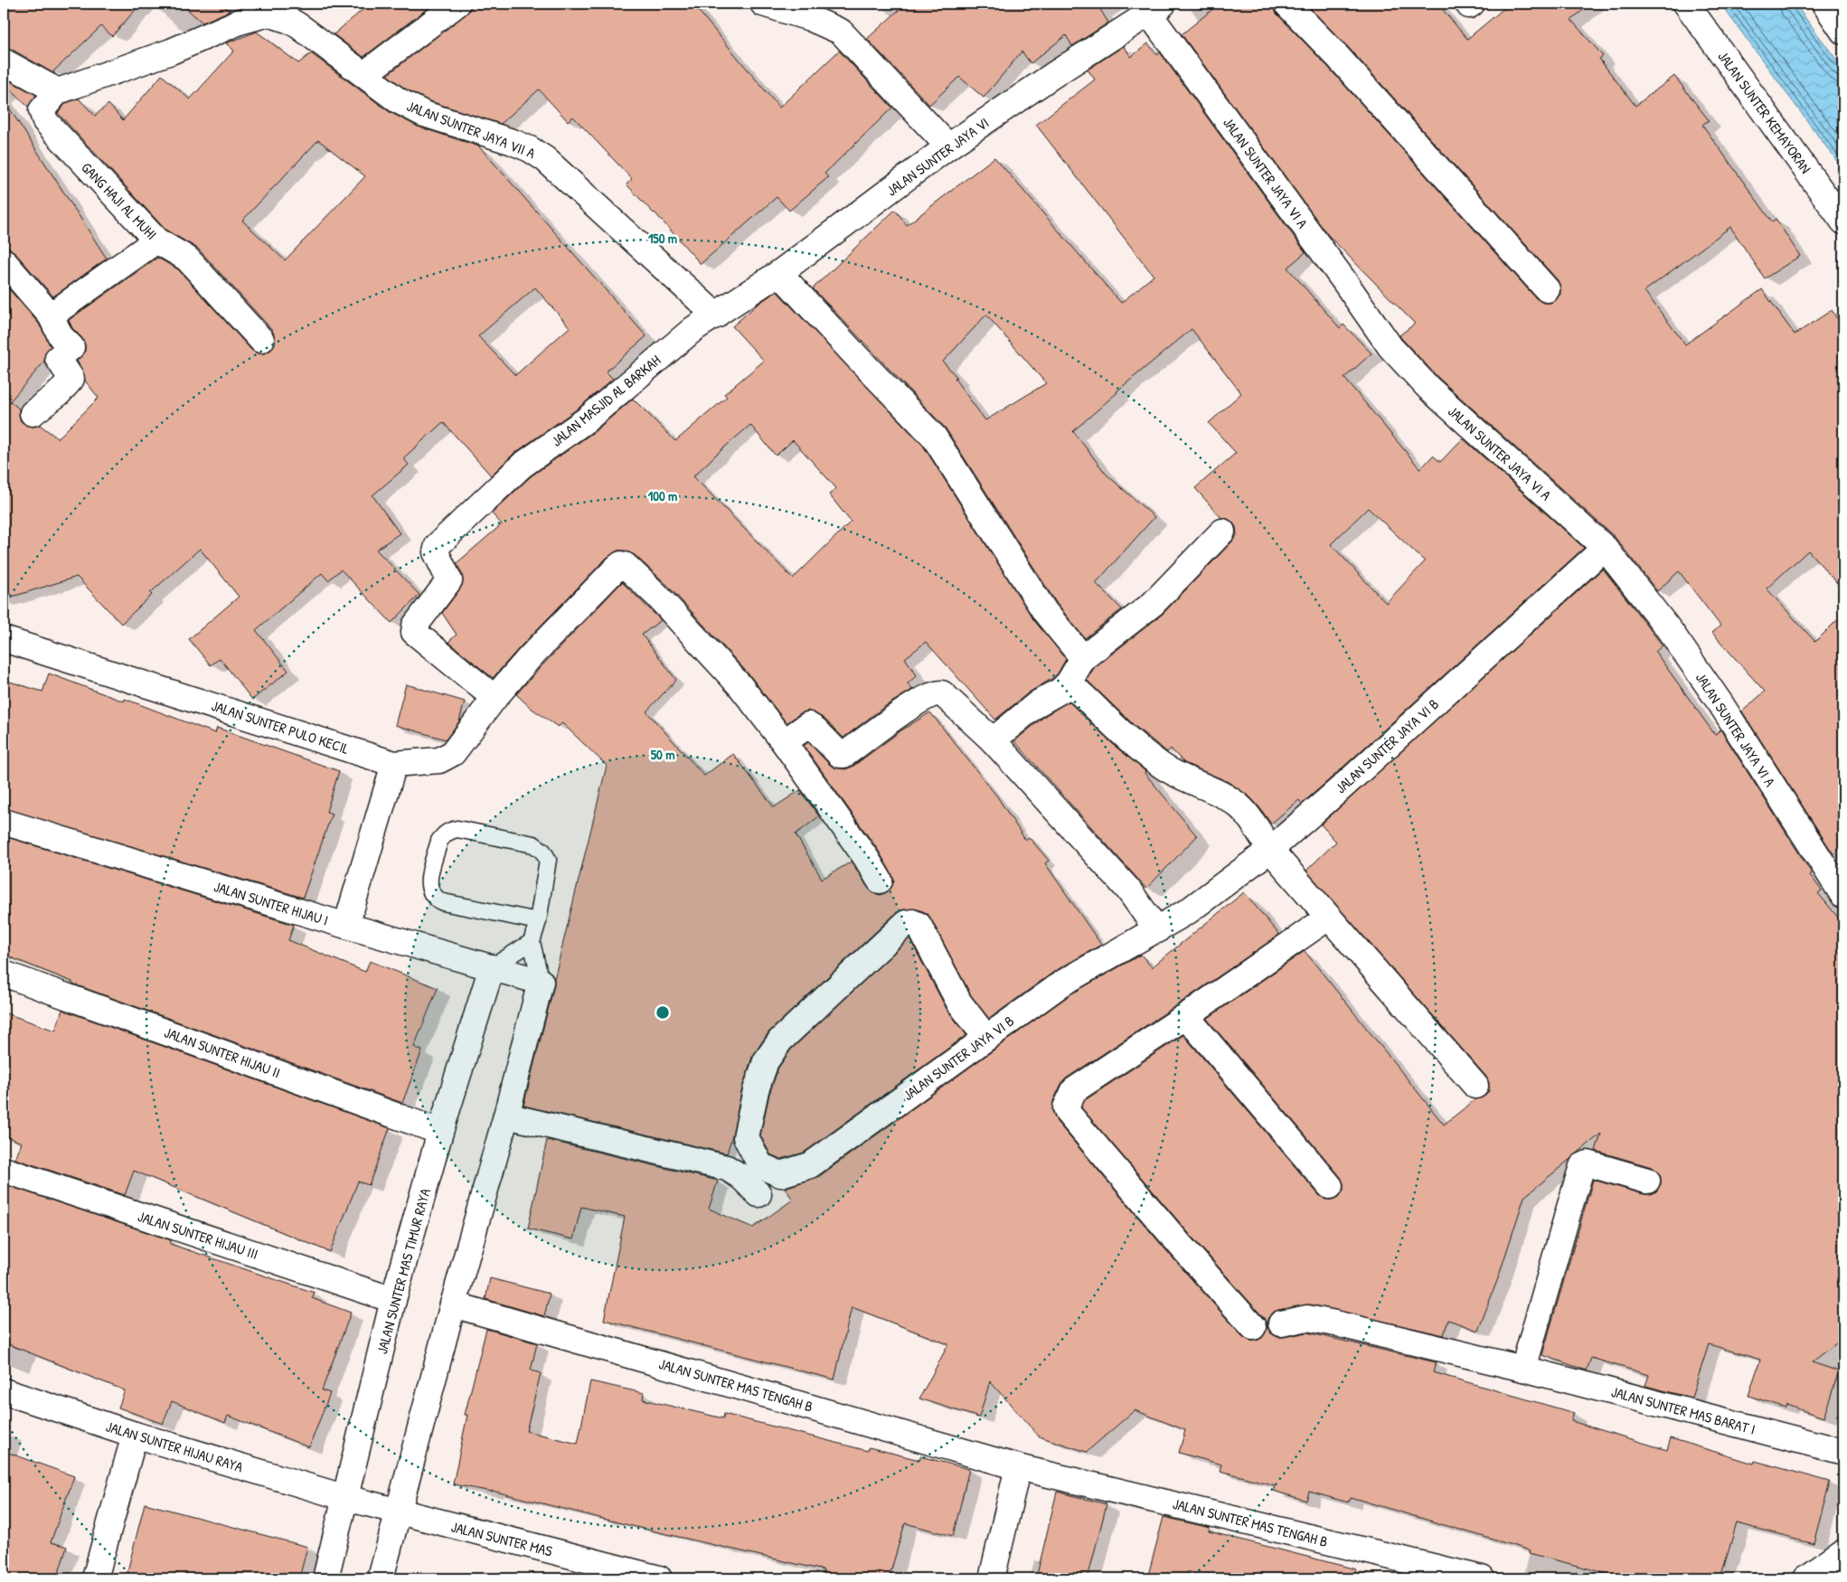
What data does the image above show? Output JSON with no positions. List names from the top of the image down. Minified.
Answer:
{"streets":{"street":["JALAN SUNTER KEMAYORAN","JALAN SUNTER JAYA VII A","JALAN SUNTER JAYA VI","JALAN SUNTER JAYA VI A","GANG HAJI AL MUHI","JALAN MASJID AL BARKAH","JALAN SUNTER PULO KECIL","JALAN SUNTER JAYA VI B","JALAN SUNTER HIJAU I","JALAN SUNTER HIJAU II","JALAN SUNTER HIJAU III","JALAN SUNTER MAS TIMUR RAYA","JALAN SUNTER MAS TENGAH B","JALAN SUNTER MAS BARAT I","JALAN SUNTER HIJAU RAYA","JALAN SUNTER MAS"]},"crossings":[["JALAN SUNTER JAYA VII A","JALAN SUNTER JAYA VI"],["JALAN SUNTER JAYA VII A","GANG HAJI AL MUHI"],["JALAN SUNTER JAYA VII A","JALAN MASJID AL BARKAH"],["JALAN SUNTER JAYA VI","JALAN SUNTER JAYA VI A"],["JALAN SUNTER JAYA VI","JALAN MASJID AL BARKAH"],["JALAN SUNTER JAYA VI A","JALAN SUNTER JAYA VI B"],["JALAN SUNTER HIJAU I","JALAN SUNTER MAS TIMUR RAYA"],["JALAN SUNTER HIJAU II","JALAN SUNTER MAS TIMUR RAYA"],["JALAN SUNTER HIJAU III","JALAN SUNTER MAS TIMUR RAYA"],["JALAN SUNTER MAS TIMUR RAYA","JALAN SUNTER HIJAU RAYA"],["JALAN SUNTER MAS TIMUR RAYA","JALAN SUNTER MAS"],["JALAN SUNTER HIJAU RAYA","JALAN SUNTER MAS"]],"rings":["150 m","100 m","50 m"]}
